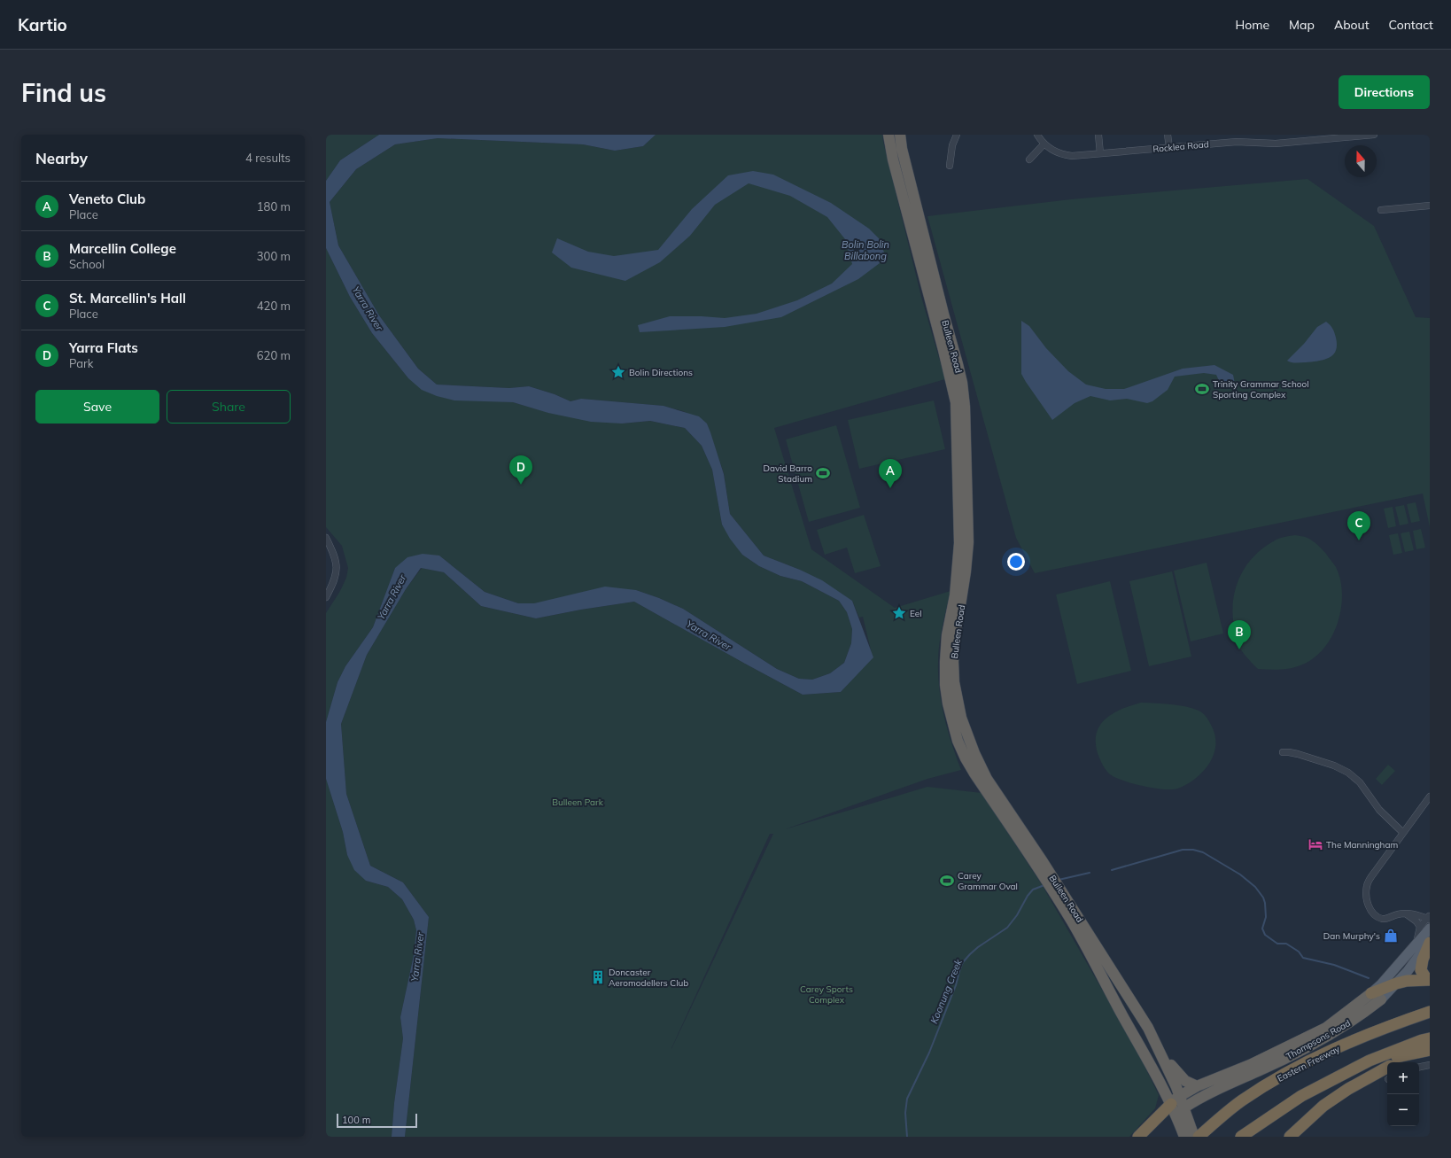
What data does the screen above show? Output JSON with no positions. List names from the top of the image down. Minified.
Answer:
{"streets":{"highway":["Bulleen Road","Thompsons Road","Eastern Freeway"],"street":["Rocklea Road"]},"crossings":[["Bulleen Road","Thompsons Road"]],"water":["Bolin Bolin Billabong","Yarra River","Koonung Creek"],"parks":["Bulleen Park","Carey Sports Complex"],"places":{"place":["Bolin Directions","Eel"],"sports":["Trinity Grammar School Sporting Complex","David Barro Stadium","Carey Grammar Oval"],"hotel":["The Manningham"],"shop":["Dan Murphy's"],"building":["Doncaster Aeromodellers Club"]},"scale_bar":"100 m","north":"top","page":{"header":"Kartio","nav":["Home","Map","About","Contact"],"buttons":["Directions",["Save","Share"]],"title":"Find us","heading":["Nearby","4 results"],"list":[{"mark":"A","name":"Veneto Club","note":"Place","value":"180 m"},{"mark":"B","name":"Marcellin College","note":"School","value":"300 m"},{"mark":"C","name":"St. Marcellin's Hall","note":"Place","value":"420 m"},{"mark":"D","name":"Yarra Flats","note":"Park","value":"620 m"}],"pins":["D","A","C","B"],"map_buttons":["+","−"],"scale":"100 m"}}
